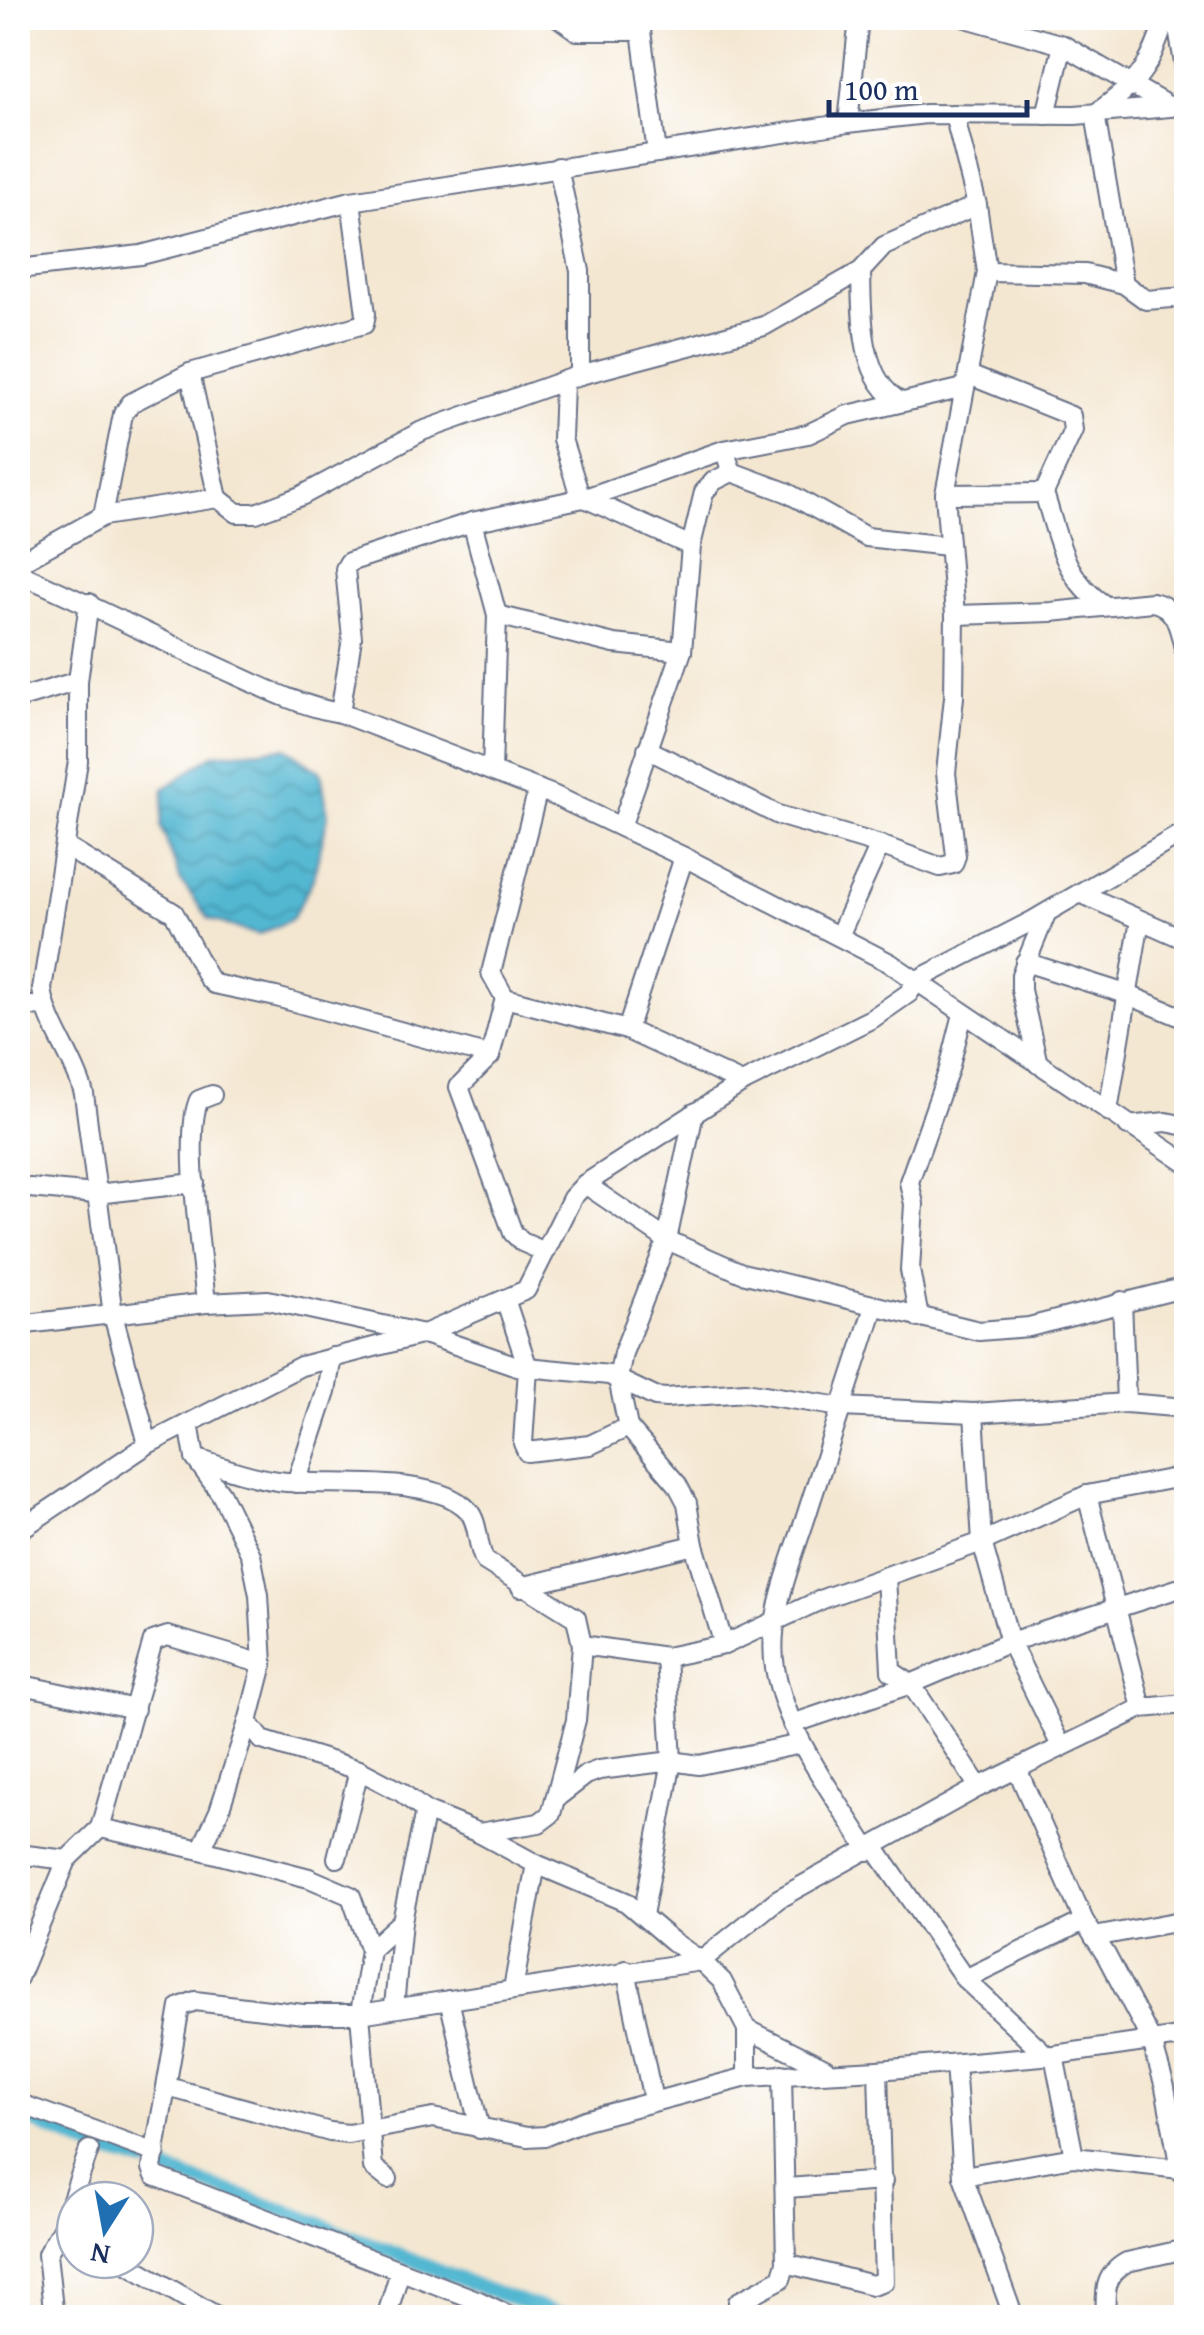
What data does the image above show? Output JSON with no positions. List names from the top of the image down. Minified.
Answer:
{"scale_bar":"100 m","north":"bottom"}
